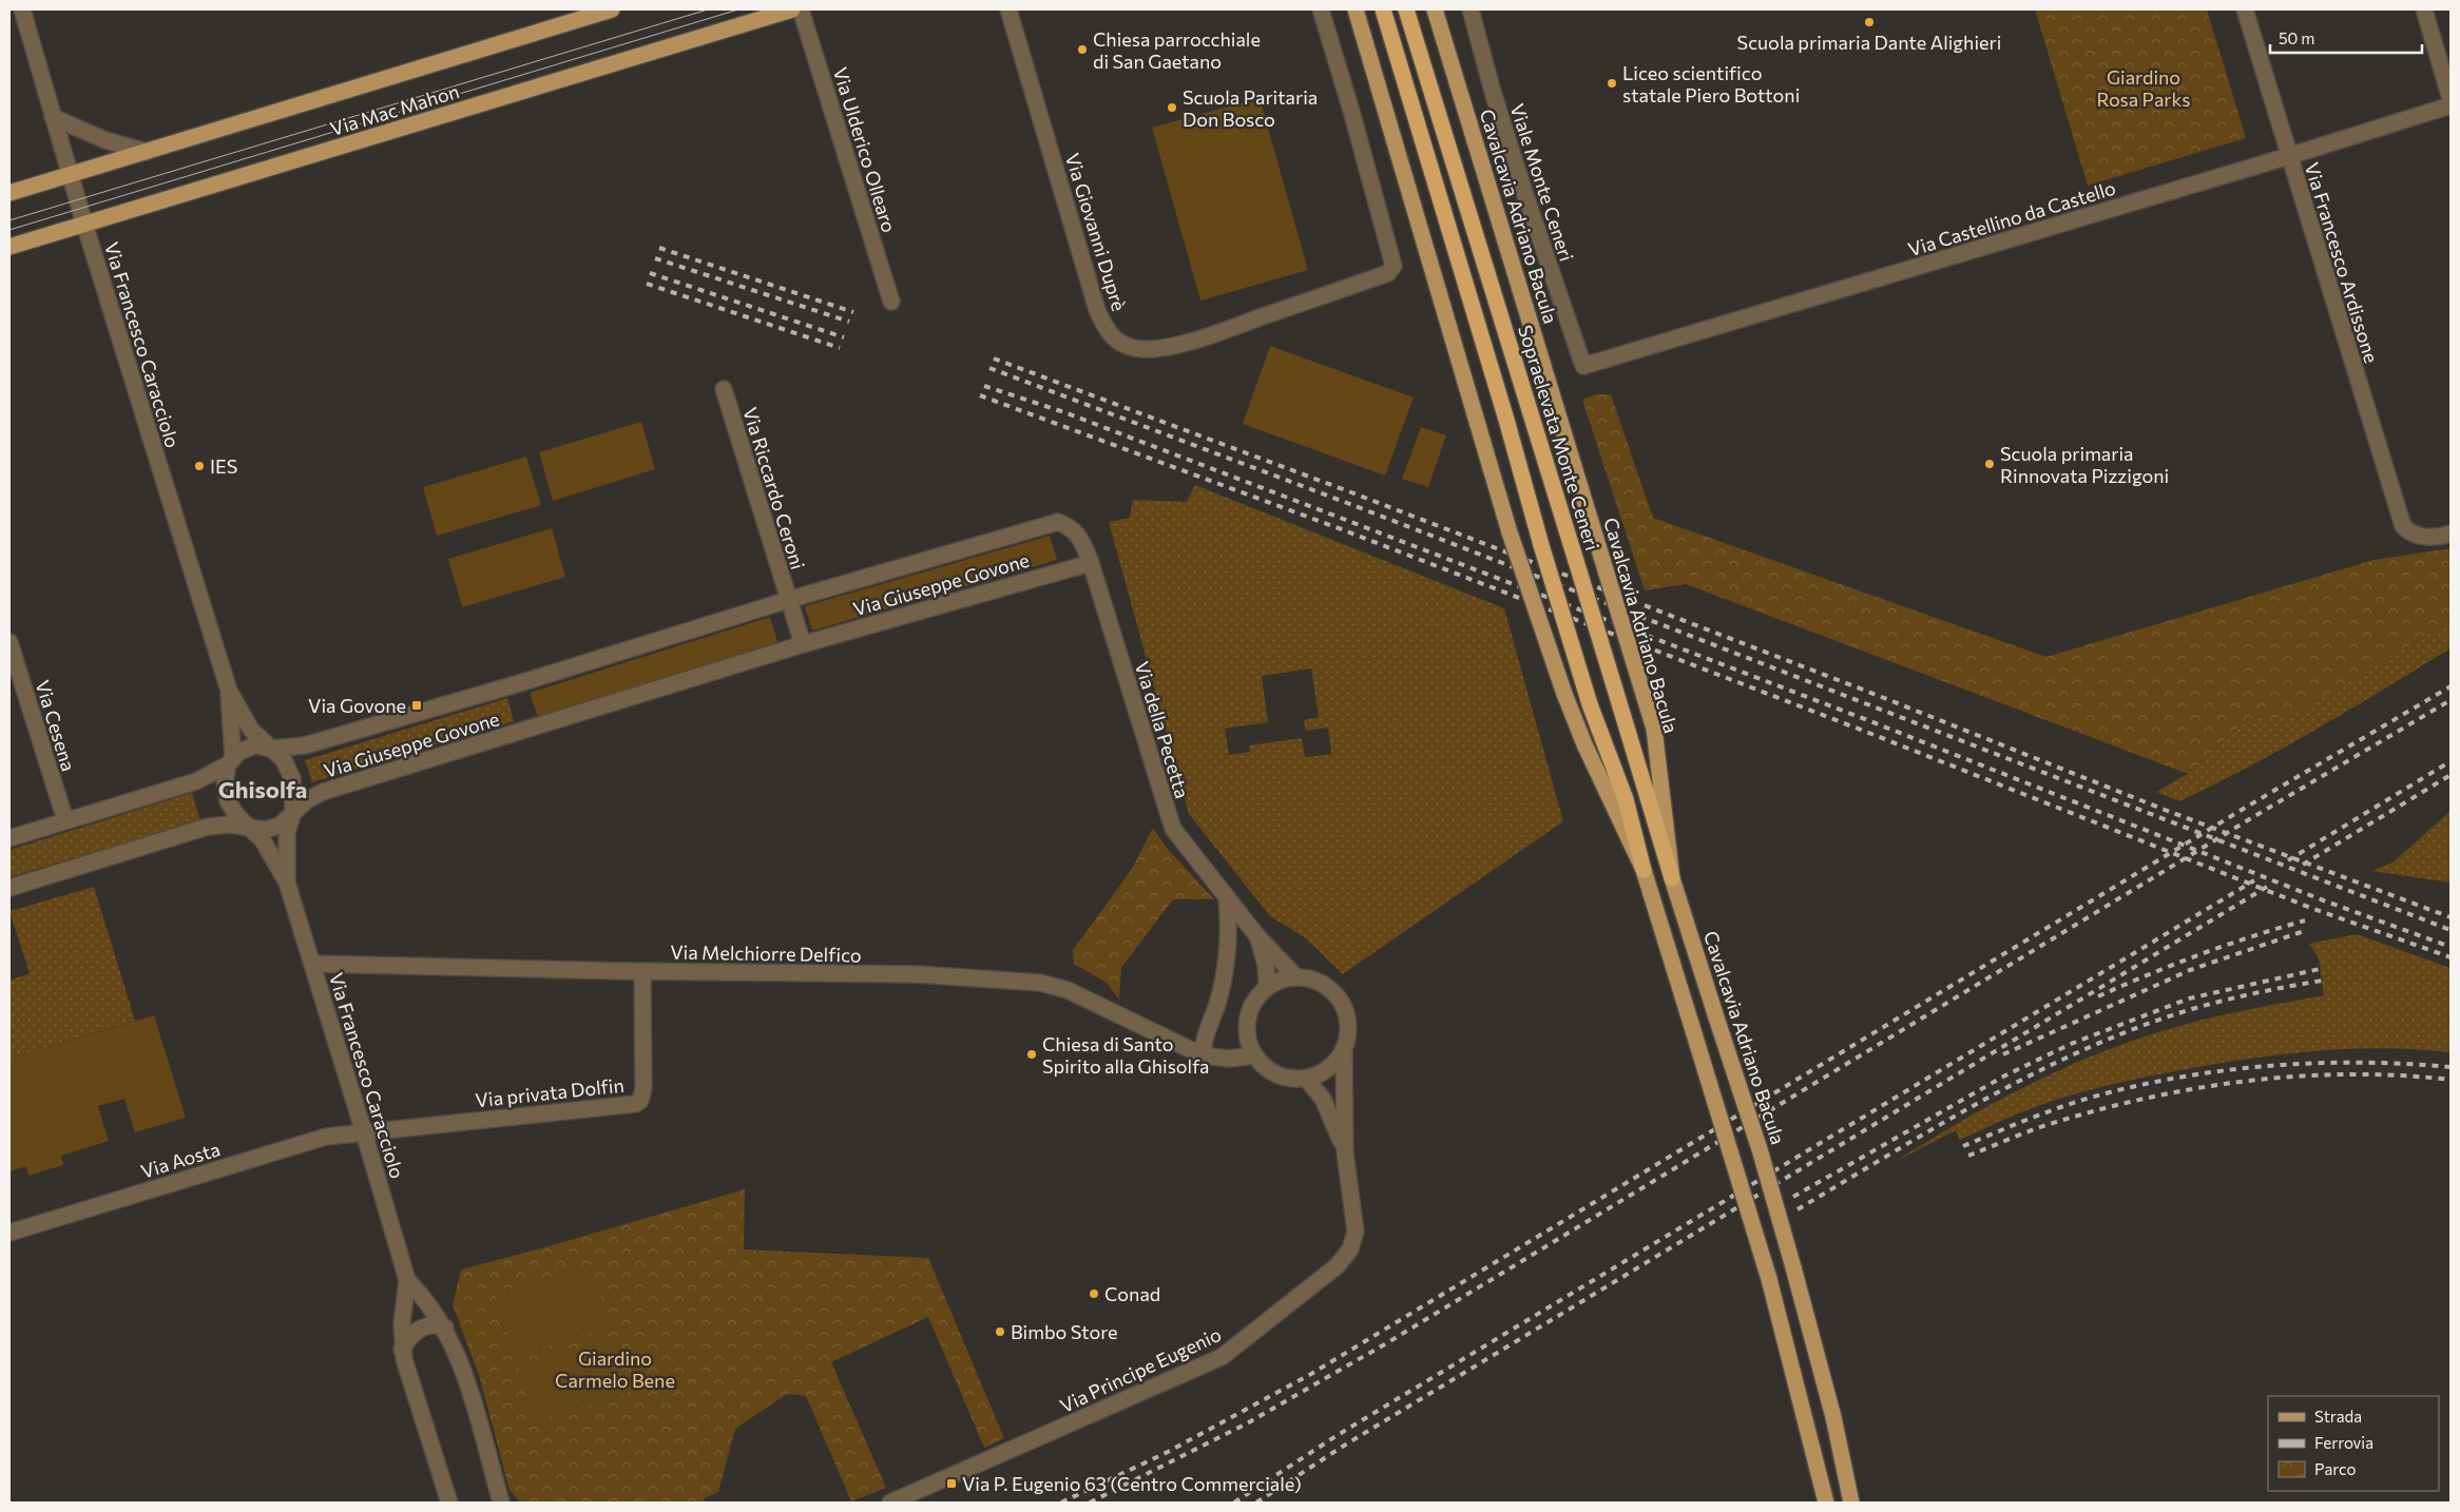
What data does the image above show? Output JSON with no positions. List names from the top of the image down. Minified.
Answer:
{"streets":{"highway":["Sopraelevata Monte Ceneri"],"main road":["Via Mac Mahon","Cavalcavia Adriano Bacula"],"street":["Via Ulderico Ollearo","Viale Monte Ceneri","Via Castellino da Castello","Via Giovanni Duprè","Via Francesco Ardissone","Via Francesco Caracciolo","Via Riccardo Ceroni","Via Giuseppe Govone","Via Cesena","Via della Pecetta","Via Melchiorre Delfico","Via privata Dolfin","Via Aosta","Via Principe Eugenio"]},"crossings":[["Via Mac Mahon","Via Francesco Caracciolo"],["Viale Monte Ceneri","Via Castellino da Castello"],["Cavalcavia Adriano Bacula","Sopraelevata Monte Ceneri"],["Via Castellino da Castello","Via Francesco Ardissone"],["Via Francesco Caracciolo","Via Giuseppe Govone"],["Via Francesco Caracciolo","Via Melchiorre Delfico"],["Via Francesco Caracciolo","Via privata Dolfin"],["Via Francesco Caracciolo","Via Aosta"],["Via Riccardo Ceroni","Via Giuseppe Govone"],["Via Giuseppe Govone","Via Cesena"],["Via Giuseppe Govone","Via della Pecetta"],["Via della Pecetta","Via Melchiorre Delfico"],["Via della Pecetta","Via Principe Eugenio"],["Via Melchiorre Delfico","Via privata Dolfin"],["Via Melchiorre Delfico","Via Principe Eugenio"],["Via privata Dolfin","Via Aosta"]],"districts":["Ghisolfa"],"parks":["Giardino Rosa Parks","Giardino Carmelo Bene"],"places":{"other":["Scuola primaria Dante Alighieri","Chiesa parrocchiale di San Gaetano","Liceo scientifico statale Piero Bottoni","Scuola Paritaria Don Bosco","Scuola primaria Rinnovata Pizzigoni","IES","Chiesa di Santo Spirito alla Ghisolfa","Conad","Bimbo Store"],"transit":["Via Govone","Via P. Eugenio 63 (Centro Commerciale)"]},"legend":["Strada","Ferrovia","Parco"],"scale_bar":"50 m"}
